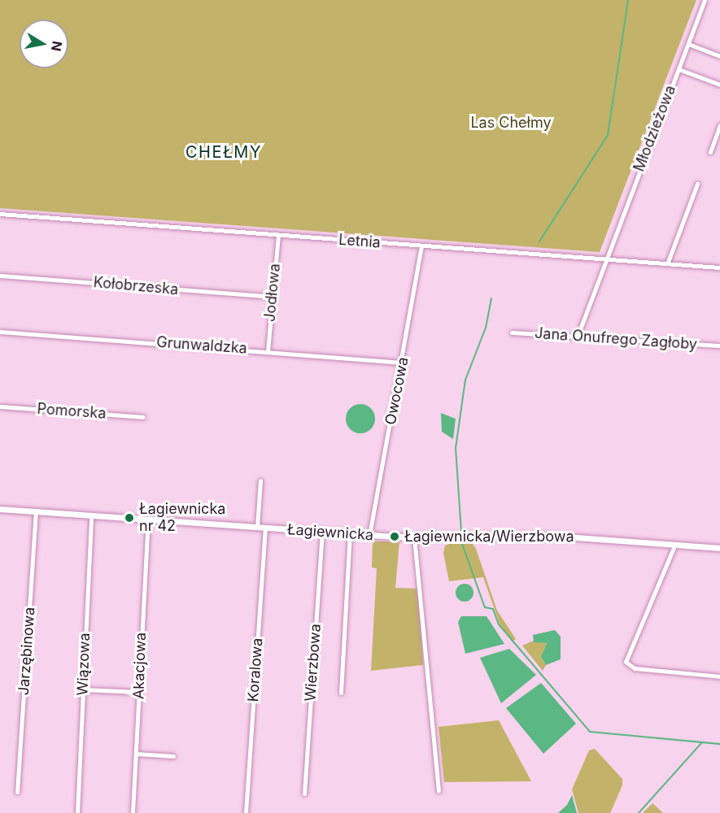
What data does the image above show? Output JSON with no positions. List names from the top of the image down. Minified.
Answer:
{"streets":{"street":["Młodzieżowa","Letnia","Kołobrzeska","Jodłowa","Jana Onufrego Zagłoby","Grunwaldzka","Owocowa","Pomorska","Łagiewnicka","Jarzębinowa","Wierzbowa","Wiązowa","Akacjowa","Koralowa"]},"crossings":[["Młodzieżowa","Letnia"],["Młodzieżowa","Jana Onufrego Zagłoby"],["Letnia","Jodłowa"],["Letnia","Owocowa"],["Kołobrzeska","Jodłowa"],["Jodłowa","Grunwaldzka"],["Grunwaldzka","Owocowa"],["Owocowa","Łagiewnicka"],["Łagiewnicka","Jarzębinowa"],["Łagiewnicka","Wierzbowa"],["Łagiewnicka","Wiązowa"],["Łagiewnicka","Akacjowa"],["Łagiewnicka","Koralowa"]],"districts":["CHEŁMY"],"parks":["Las Chełmy"],"places":["Łagiewnicka nr 42","Łagiewnicka/Wierzbowa"],"north":"right"}
